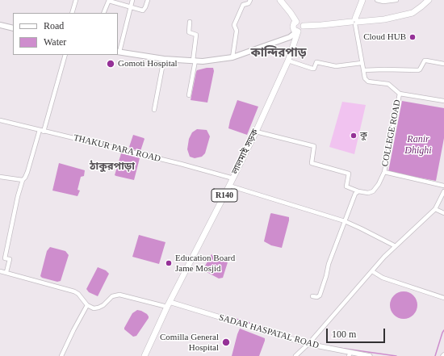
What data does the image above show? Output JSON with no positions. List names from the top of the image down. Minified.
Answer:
{"streets":{"main road":["লালমাই সড়ক","R140"],"street":["COLLEGE ROAD","THAKUR PARA ROAD","SADAR HASPATAL ROAD"]},"crossings":[["THAKUR PARA ROAD","লালমাই সড়ক"],["লালমাই সড়ক","SADAR HASPATAL ROAD"]],"districts":["কান্দিরপাড়","ঠাকুরপাড়া"],"water":["Ranir Dhighi"],"places":["Cloud HUB","Gomoti Hospital","কু","Education Board Jame Mosjid","Comilla General Hospital"],"legend":["Road","Water"],"scale_bar":"100 m"}
